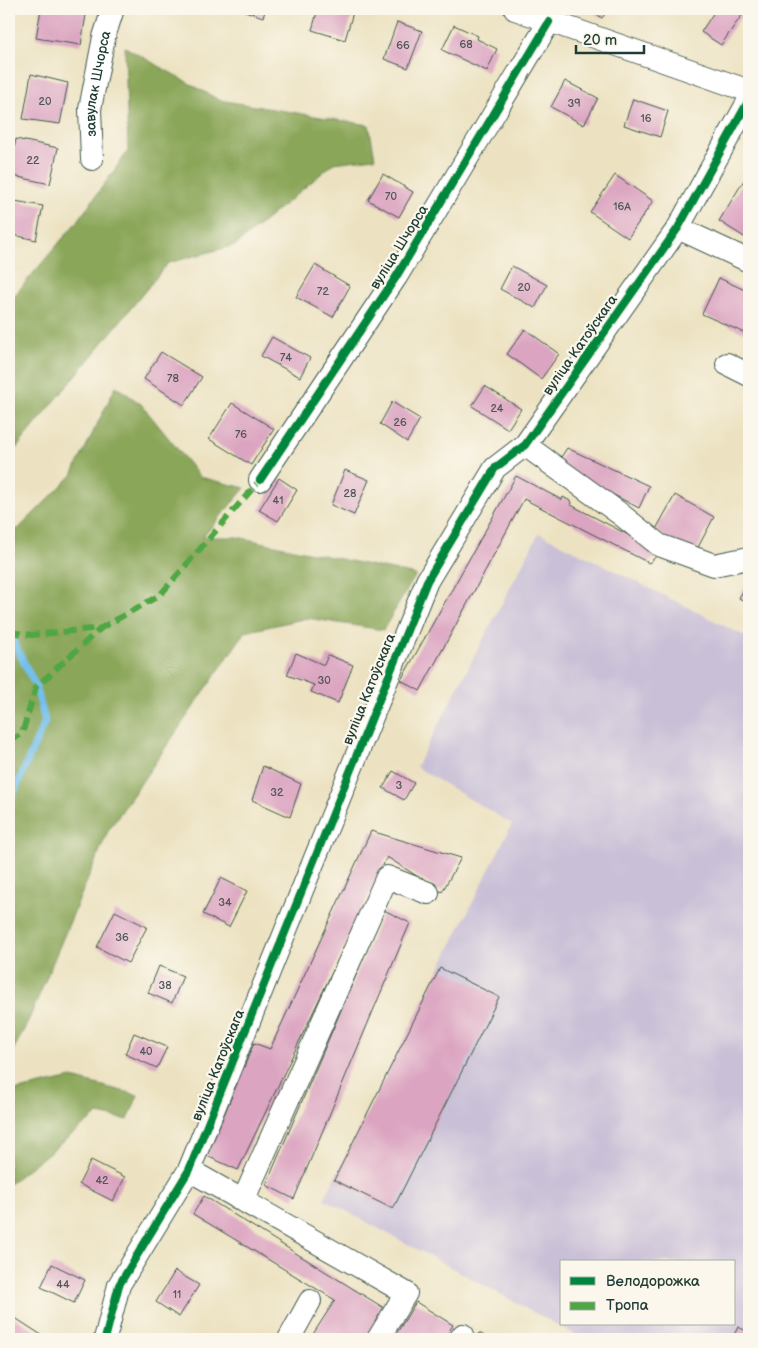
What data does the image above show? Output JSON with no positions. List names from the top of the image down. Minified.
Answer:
{"streets":{"street":["завулак Шчорса","вуліца Шчорса","вуліца Катоўскага"]},"house_numbers":["68","66","20","39","16","22","70","16А","20","72","74","78","24","26","76","28","41","30","3","32","34","36","38","40","42","44","11"],"legend":["Велодорожка","Тропа"],"scale_bar":"20 m"}
